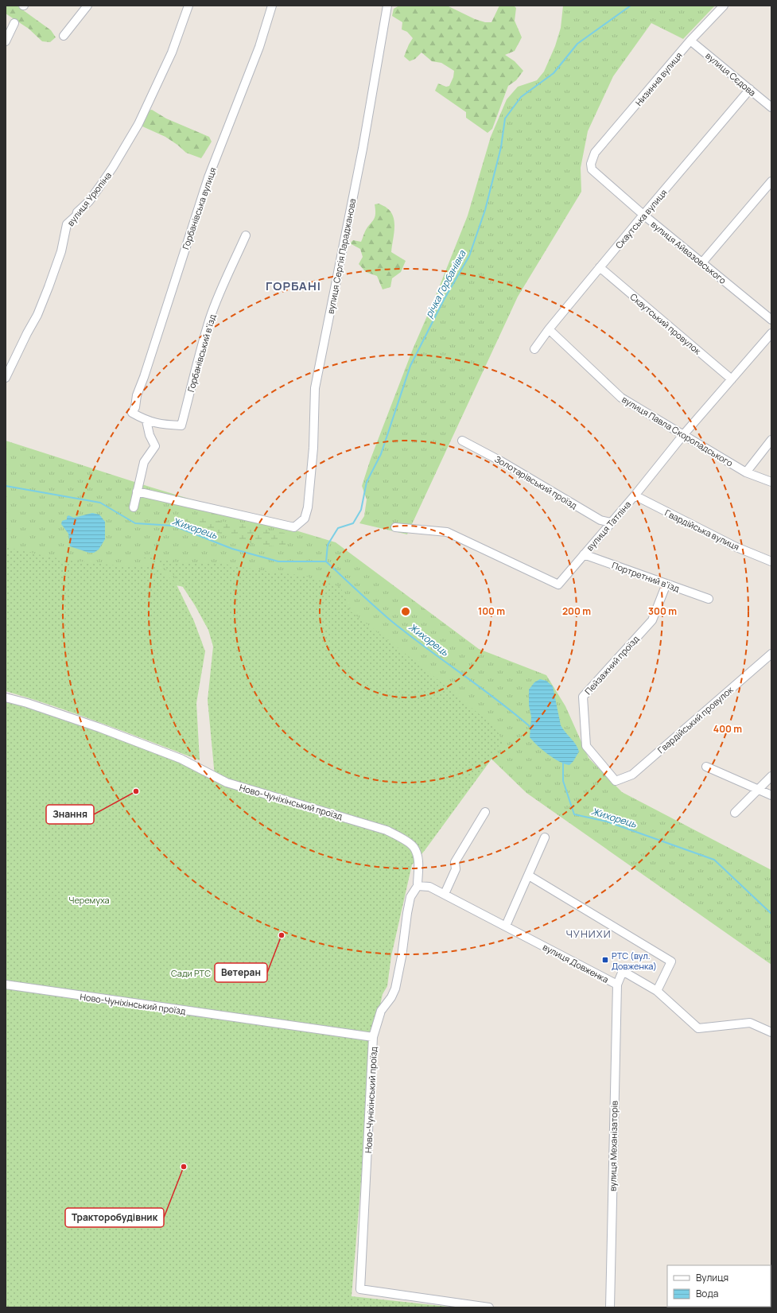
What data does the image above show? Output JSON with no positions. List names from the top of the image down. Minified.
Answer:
{"streets":{"street":["вулиця Сєдова","Низинна вулиця","вулиця Урюпіна","Горбанівська вулиця","Скаутська вулиця","вулиця Айвазовського","вулиця Сергія Параджанова","Скаутський провулок","Горбанівський в'їзд","вулиця Павла Скоропадського","Золотарівський проїзд","вулиця Татліна","Гвардійська вулиця","Портретний в'їзд","Пейзажний проїзд","Гвардійський провулок","Ново-Чуніхінський проїзд","вулиця Довженка","вулиця Механізаторів"]},"crossings":[["вулиця Сєдова","Низинна вулиця"],["вулиця Сєдова","Скаутська вулиця"],["Низинна вулиця","вулиця Айвазовського"],["Горбанівська вулиця","Горбанівський в'їзд"],["Скаутська вулиця","вулиця Айвазовського"],["Скаутська вулиця","Скаутський провулок"],["Скаутська вулиця","вулиця Павла Скоропадського"],["Скаутський провулок","вулиця Татліна"],["вулиця Павла Скоропадського","вулиця Татліна"],["Золотарівський проїзд","вулиця Татліна"],["вулиця Татліна","Гвардійська вулиця"],["вулиця Татліна","Портретний в'їзд"],["Портретний в'їзд","Пейзажний проїзд"],["Пейзажний проїзд","Гвардійський провулок"],["Ново-Чуніхінський проїзд","вулиця Довженка"],["вулиця Довженка","вулиця Механізаторів"]],"districts":["ГОРБАНІ","ЧУНИХИ"],"water":["річка Горбанівка","Жихорець"],"parks":["Черемуха","Сади РТС"],"places":{"other":["Знання","Ветеран","Тракторобудівник"],"transit":["РТС (вул. Довженка)"]},"legend":["Вулиця","Вода"],"rings":["100 m","200 m","300 m","400 m"]}
